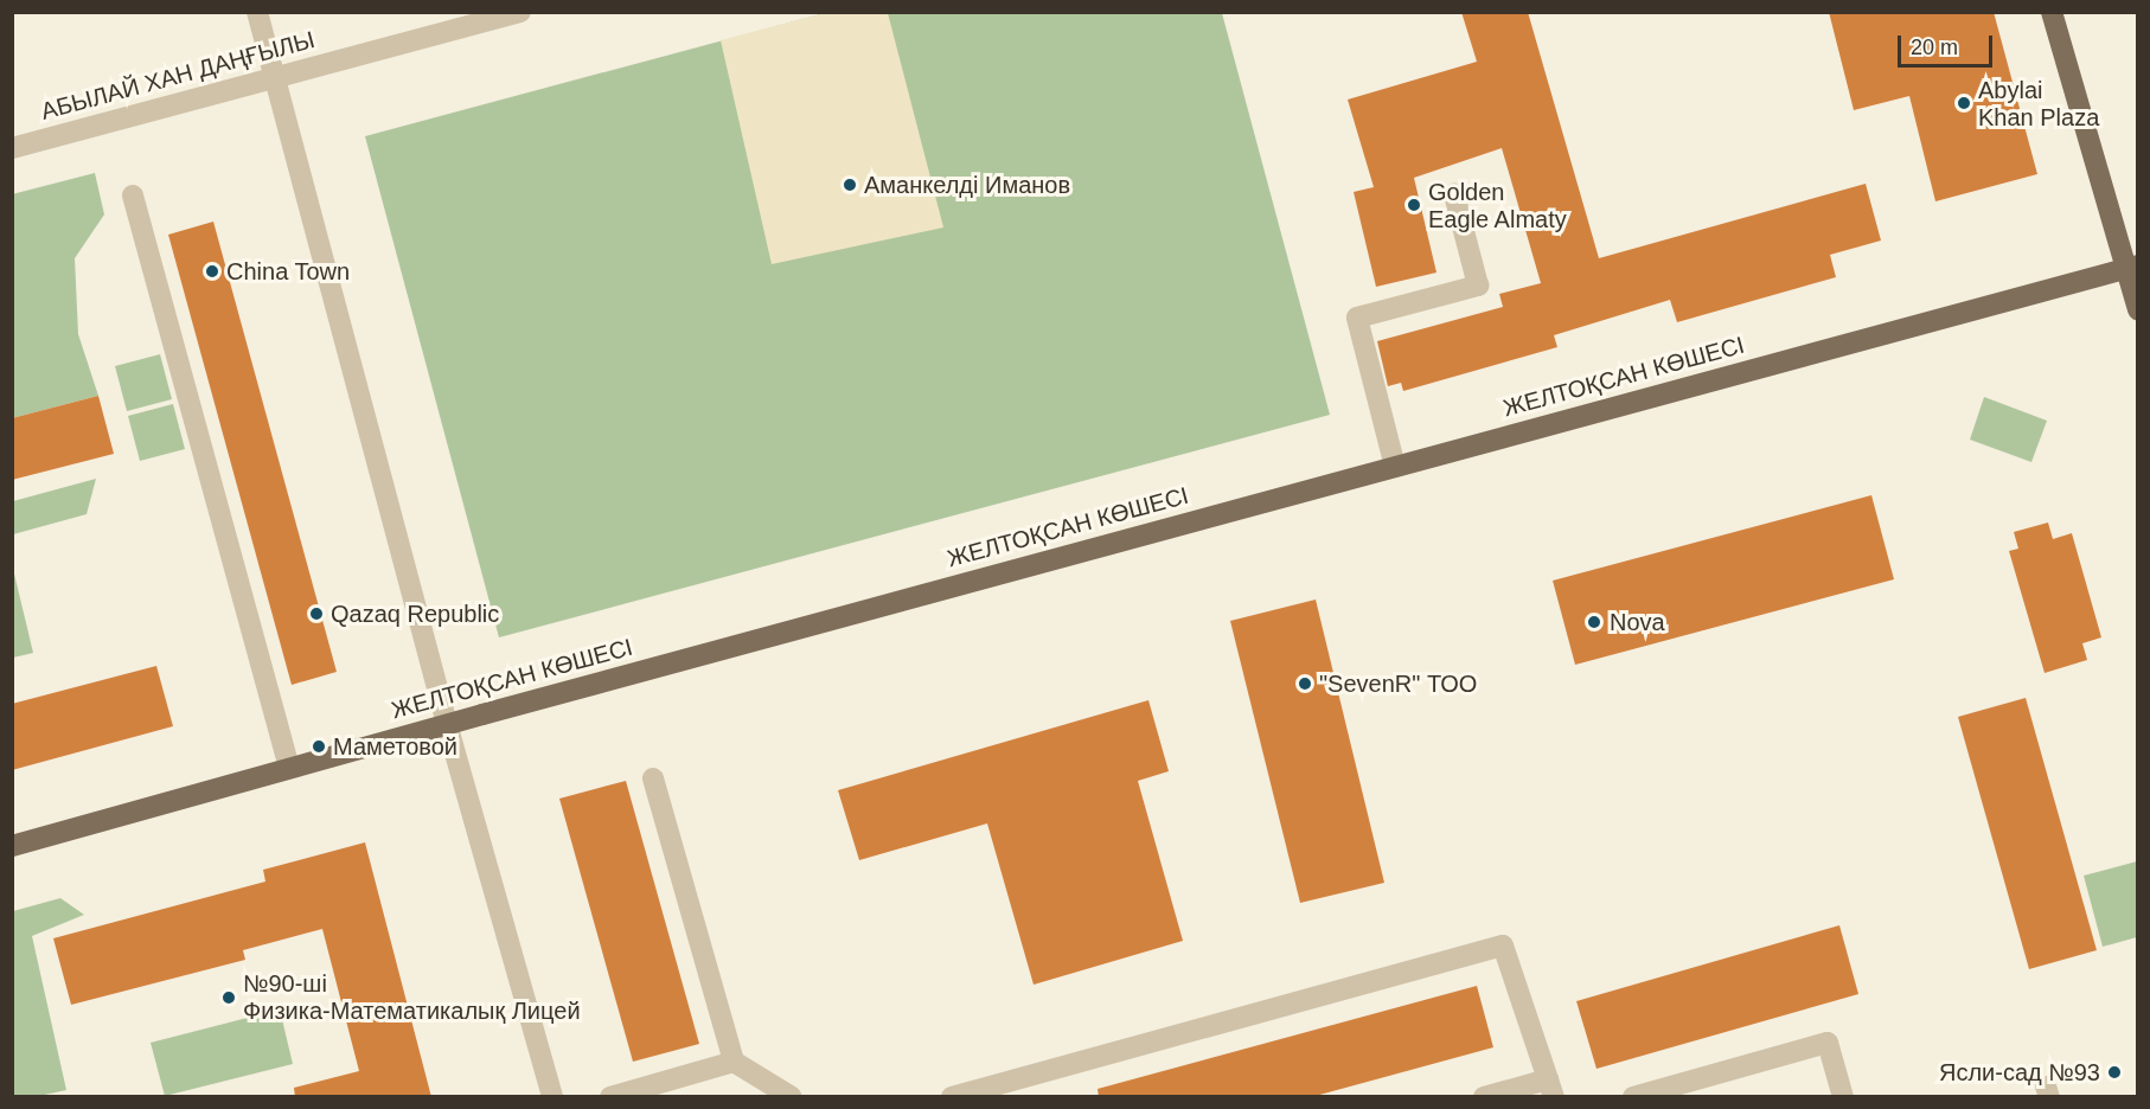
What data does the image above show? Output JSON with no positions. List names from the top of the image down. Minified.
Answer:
{"streets":{"main road":["ЖЕЛТОҚСАН КӨШЕСІ"],"street":["АБЫЛАЙ ХАН ДАҢҒЫЛЫ"]},"places":["Abylai Khan Plaza","Аманкелді Иманов","Golden Eagle Almaty","China Town","Qazaq Republic","Nova","\"SevenR\" ТОО","Маметовой","№90-ші Физика-Математикалық Лицей","Ясли-сад №93"],"scale_bar":"20 m"}
